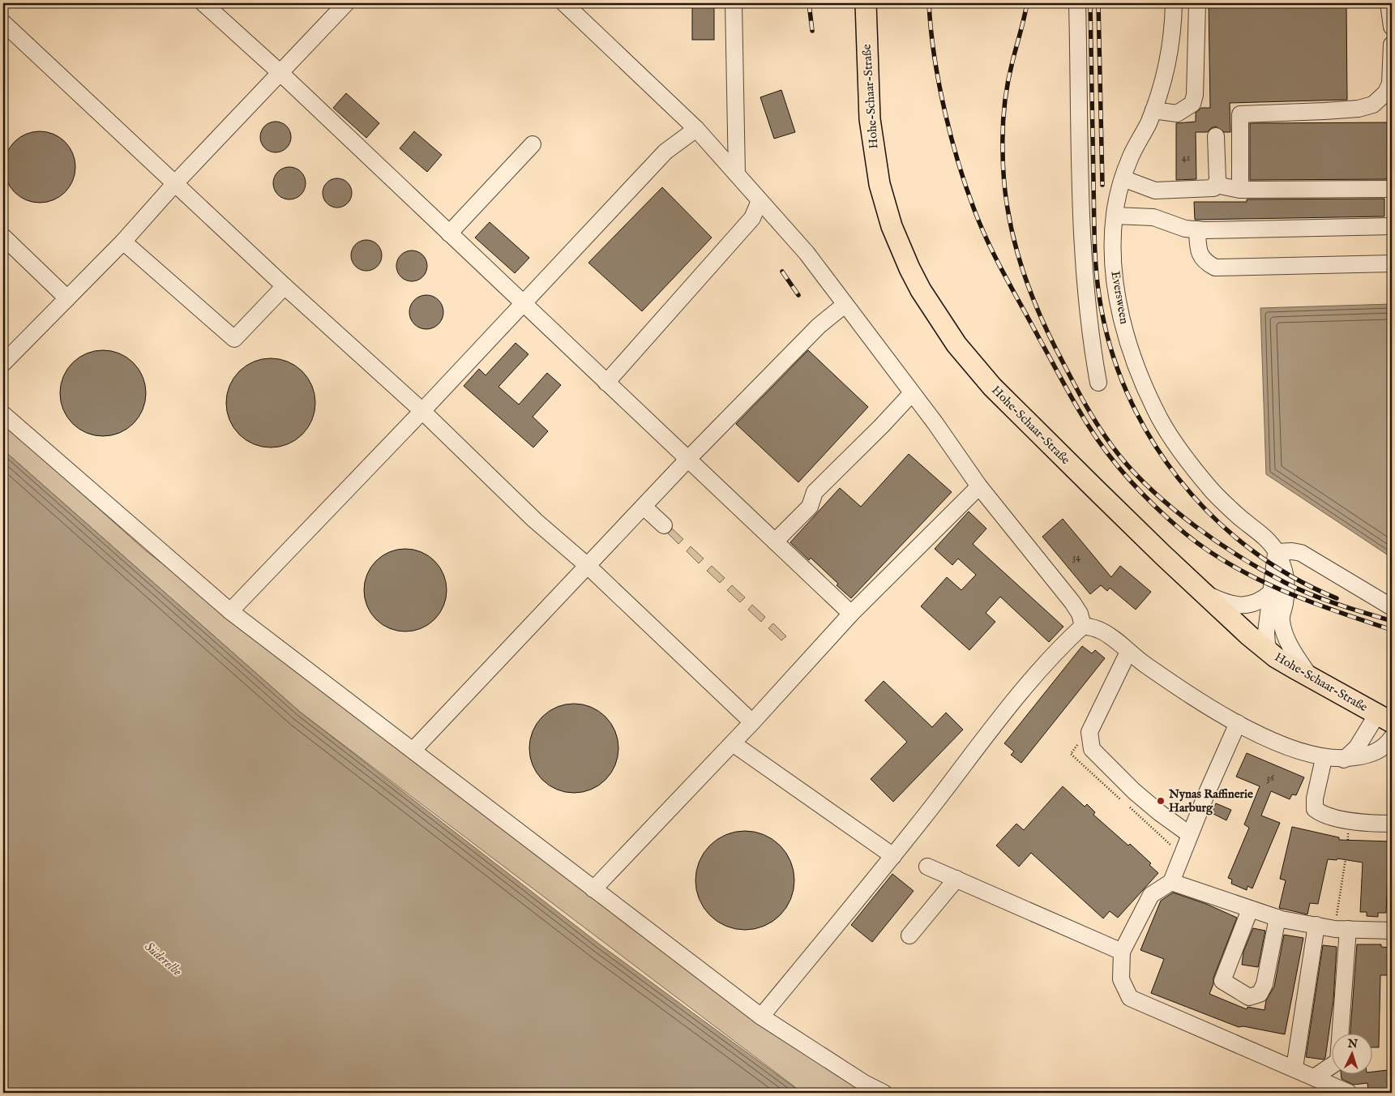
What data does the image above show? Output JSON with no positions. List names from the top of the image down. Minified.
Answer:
{"streets":{"main road":["Hohe-Schaar-Straße"],"street":["Eversween"]},"crossings":[["Hohe-Schaar-Straße","Eversween"]],"water":["Süderelbe"],"places":["Nynas Raffinerie Harburg"],"house_numbers":["41","34","36"],"north":"top"}
